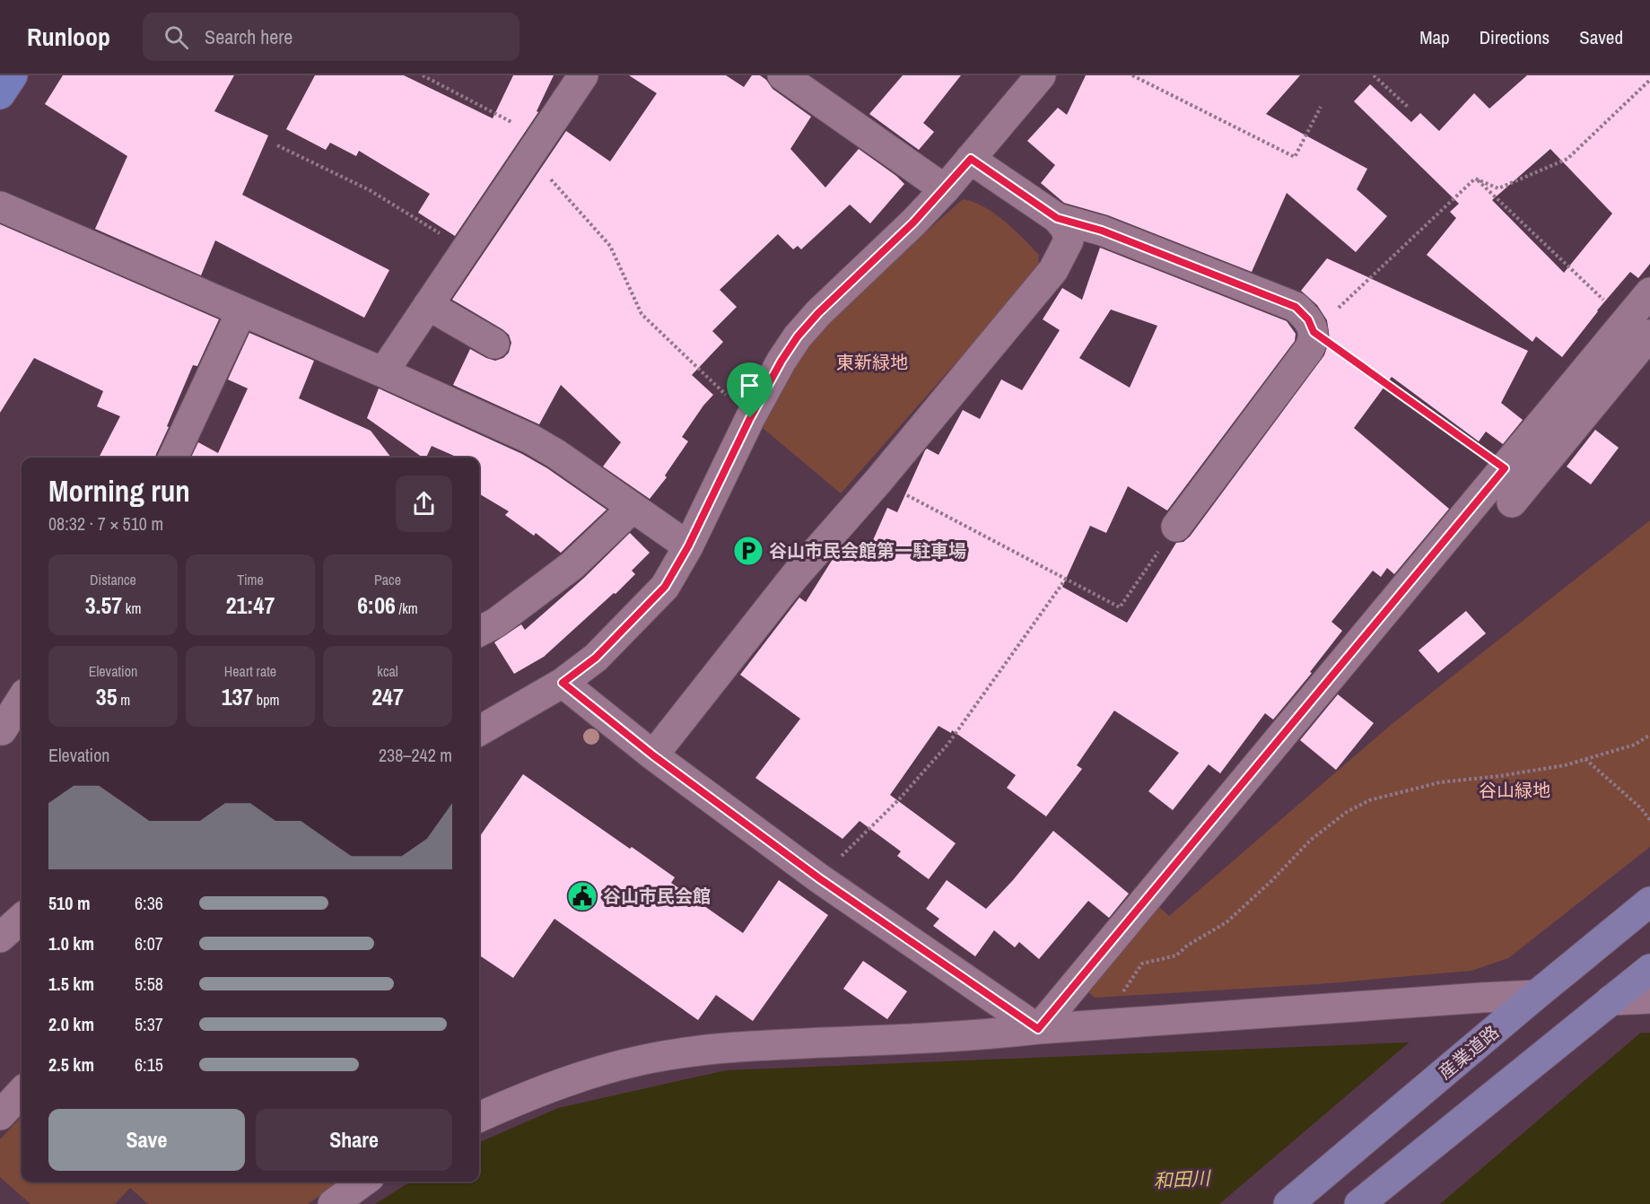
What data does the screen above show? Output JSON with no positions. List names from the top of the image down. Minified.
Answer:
{"streets":{"main road":["産業道路"]},"water":["和田川"],"parks":["東新緑地","谷山緑地"],"places":{"parking":["谷山市民会館第一駐車場"],"public building":["谷山市民会館"]},"page":{"header":"Runloop","search":"Search here","nav":["Map","Directions","Saved"],"heading":["Morning run","08:32 · 7 × 510 m"],"stats":[["Distance","3.57 km"],["Time","21:47"],["Pace","6:06 /km"],["Elevation","35 m"],["Heart rate","137 bpm"],["kcal","247"]],"chart":["Elevation","238–242 m"],"list":[{"name":"510 m","note":"6:36"},{"name":"1.0 km","note":"6:07"},{"name":"1.5 km","note":"5:58"},{"name":"2.0 km","note":"5:37"},{"name":"2.5 km","note":"6:15"}],"buttons":["Save","Share"]}}
